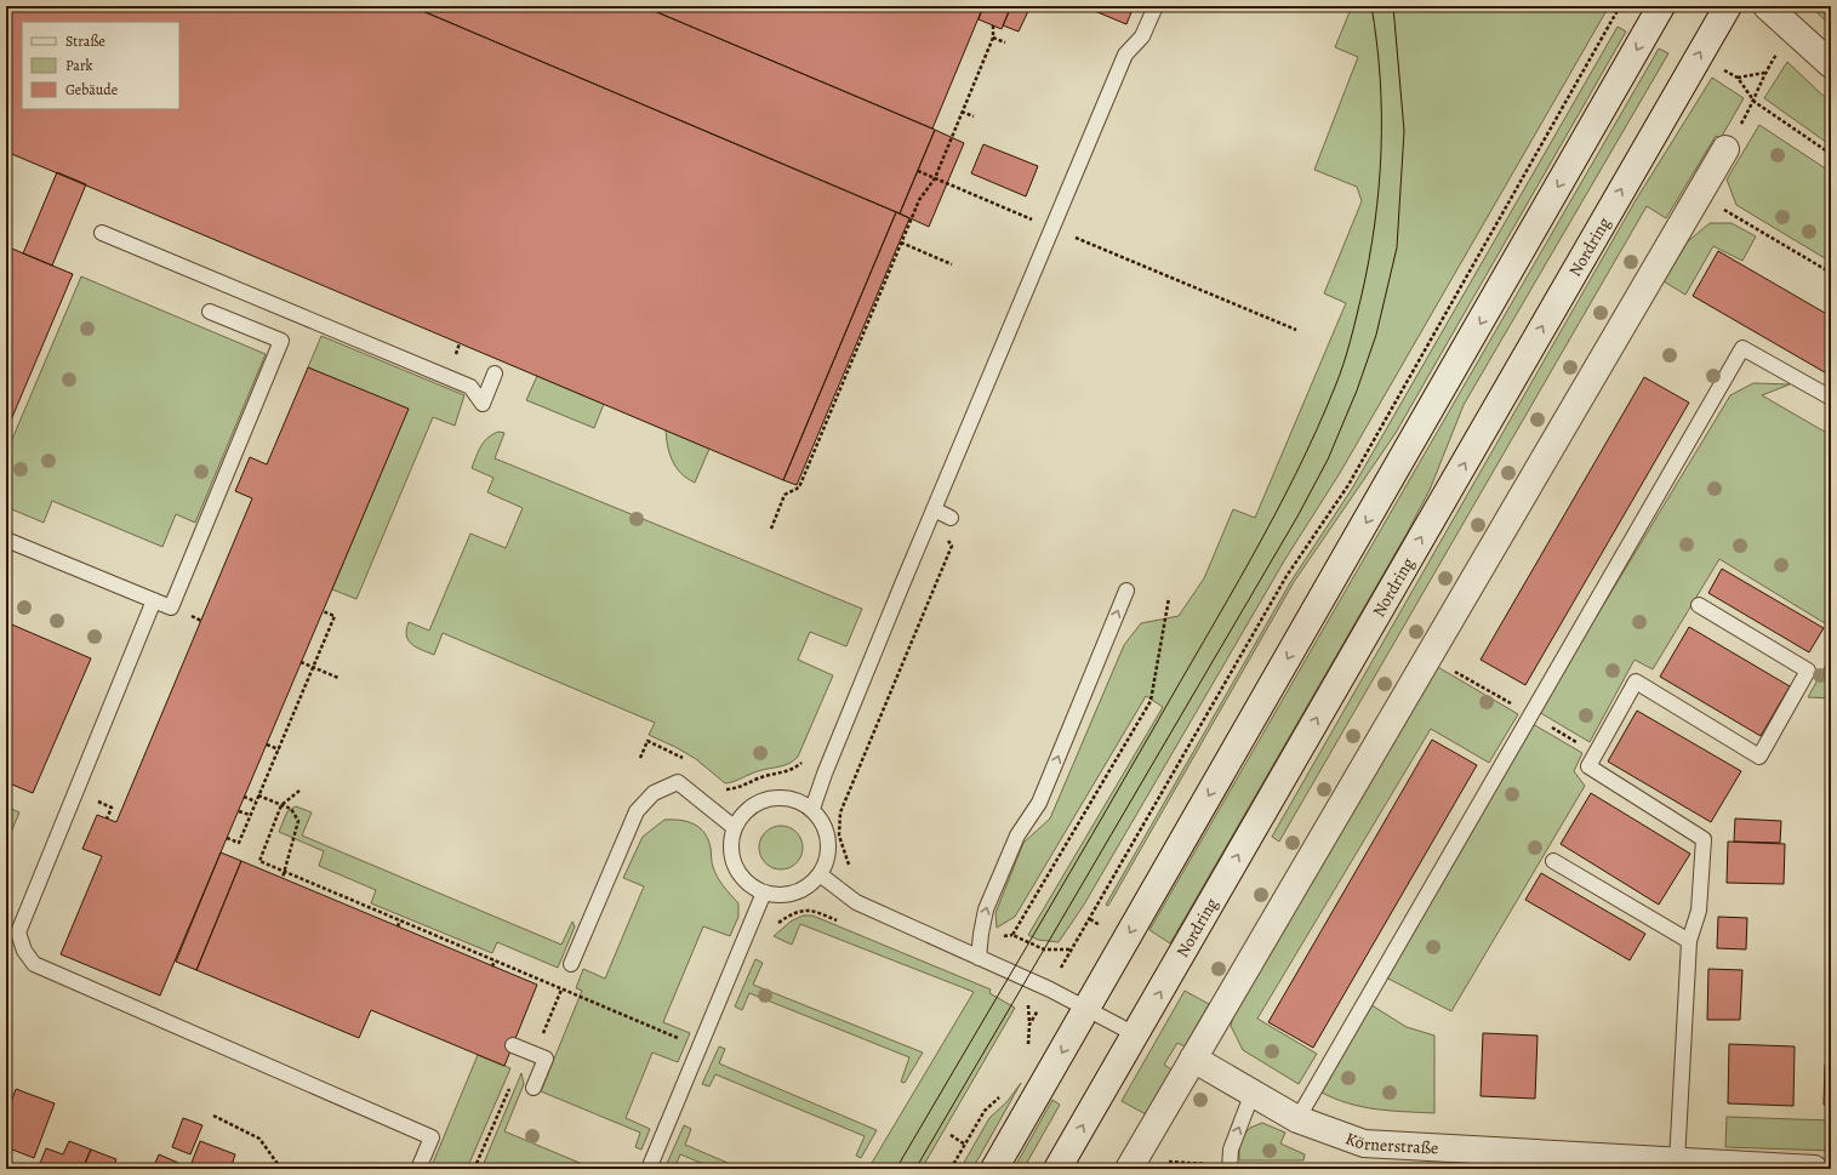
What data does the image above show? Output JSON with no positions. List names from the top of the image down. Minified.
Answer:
{"streets":{"main road":["Nordring","Körnerstraße"]},"legend":["Straße","Park","Gebäude"]}
